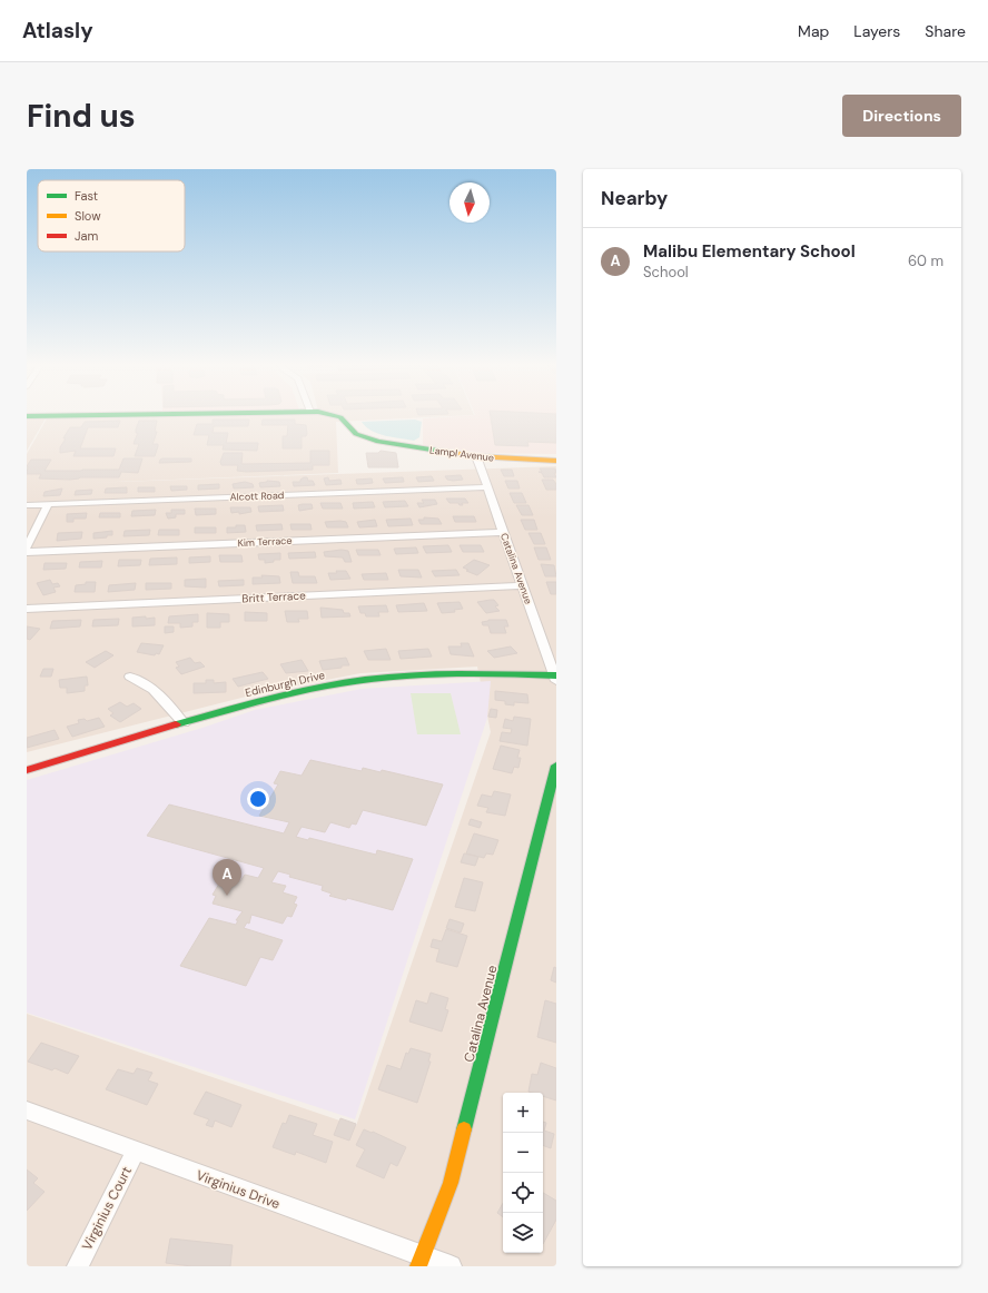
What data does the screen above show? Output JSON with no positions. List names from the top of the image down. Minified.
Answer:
{"streets":{"street":["Lampl Avenue","Alcott Road","Kim Terrace","Catalina Avenue","Britt Terrace","Edinburgh Drive","Virginius Drive","Virginius Court"]},"crossings":[["Lampl Avenue","Catalina Avenue"],["Alcott Road","Catalina Avenue"],["Kim Terrace","Catalina Avenue"],["Catalina Avenue","Britt Terrace"],["Catalina Avenue","Edinburgh Drive"],["Catalina Avenue","Virginius Drive"],["Virginius Drive","Virginius Court"]],"legend":["Fast","Slow","Jam"],"north":"bottom","page":{"header":"Atlasly","nav":["Map","Layers","Share"],"buttons":"Directions","title":"Find us","heading":"Nearby","list":[{"mark":"A","name":"Malibu Elementary School","note":"School","value":"60 m"}],"pins":"A","map_buttons":["+","−"]}}
